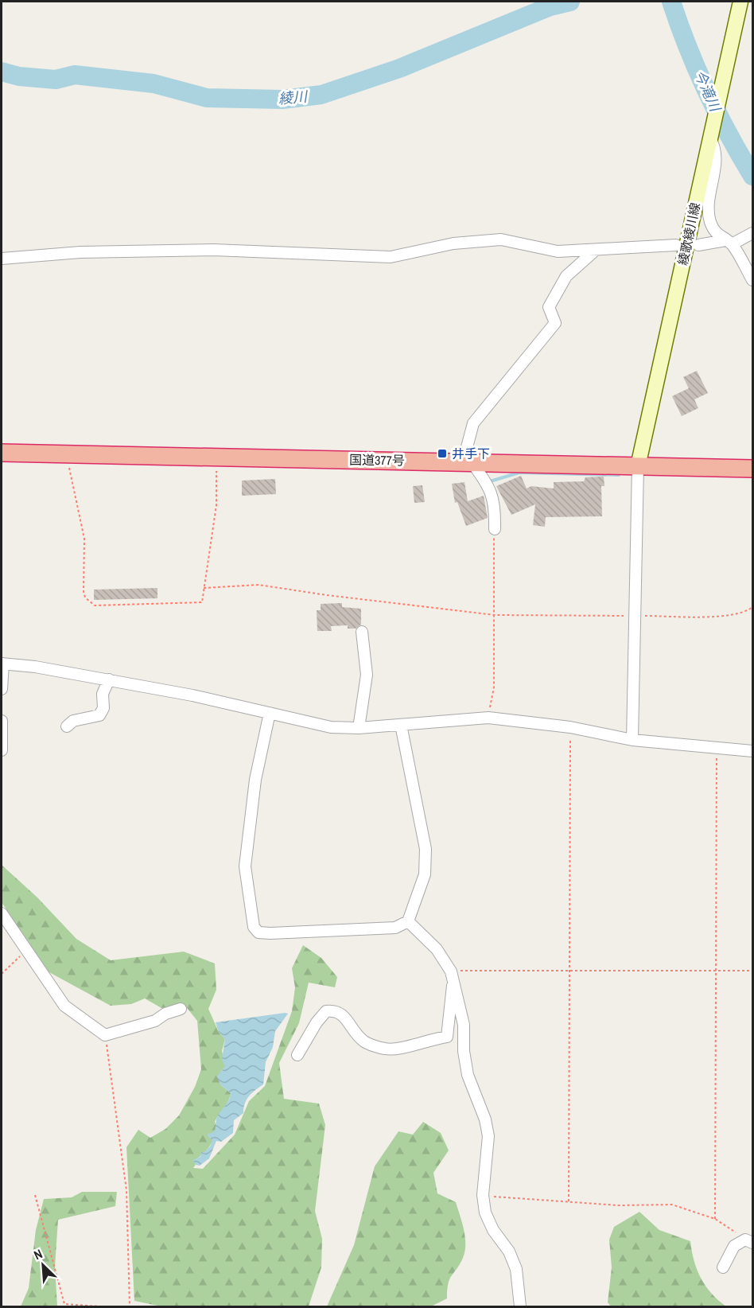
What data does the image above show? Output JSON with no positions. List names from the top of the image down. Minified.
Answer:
{"streets":{"highway":["国道377号"],"main road":["綾歌綾川線"]},"crossings":[["綾歌綾川線","国道377号"]],"water":["今滝川","綾川"],"places":{"transit":["井手下"]},"north":"top left"}
